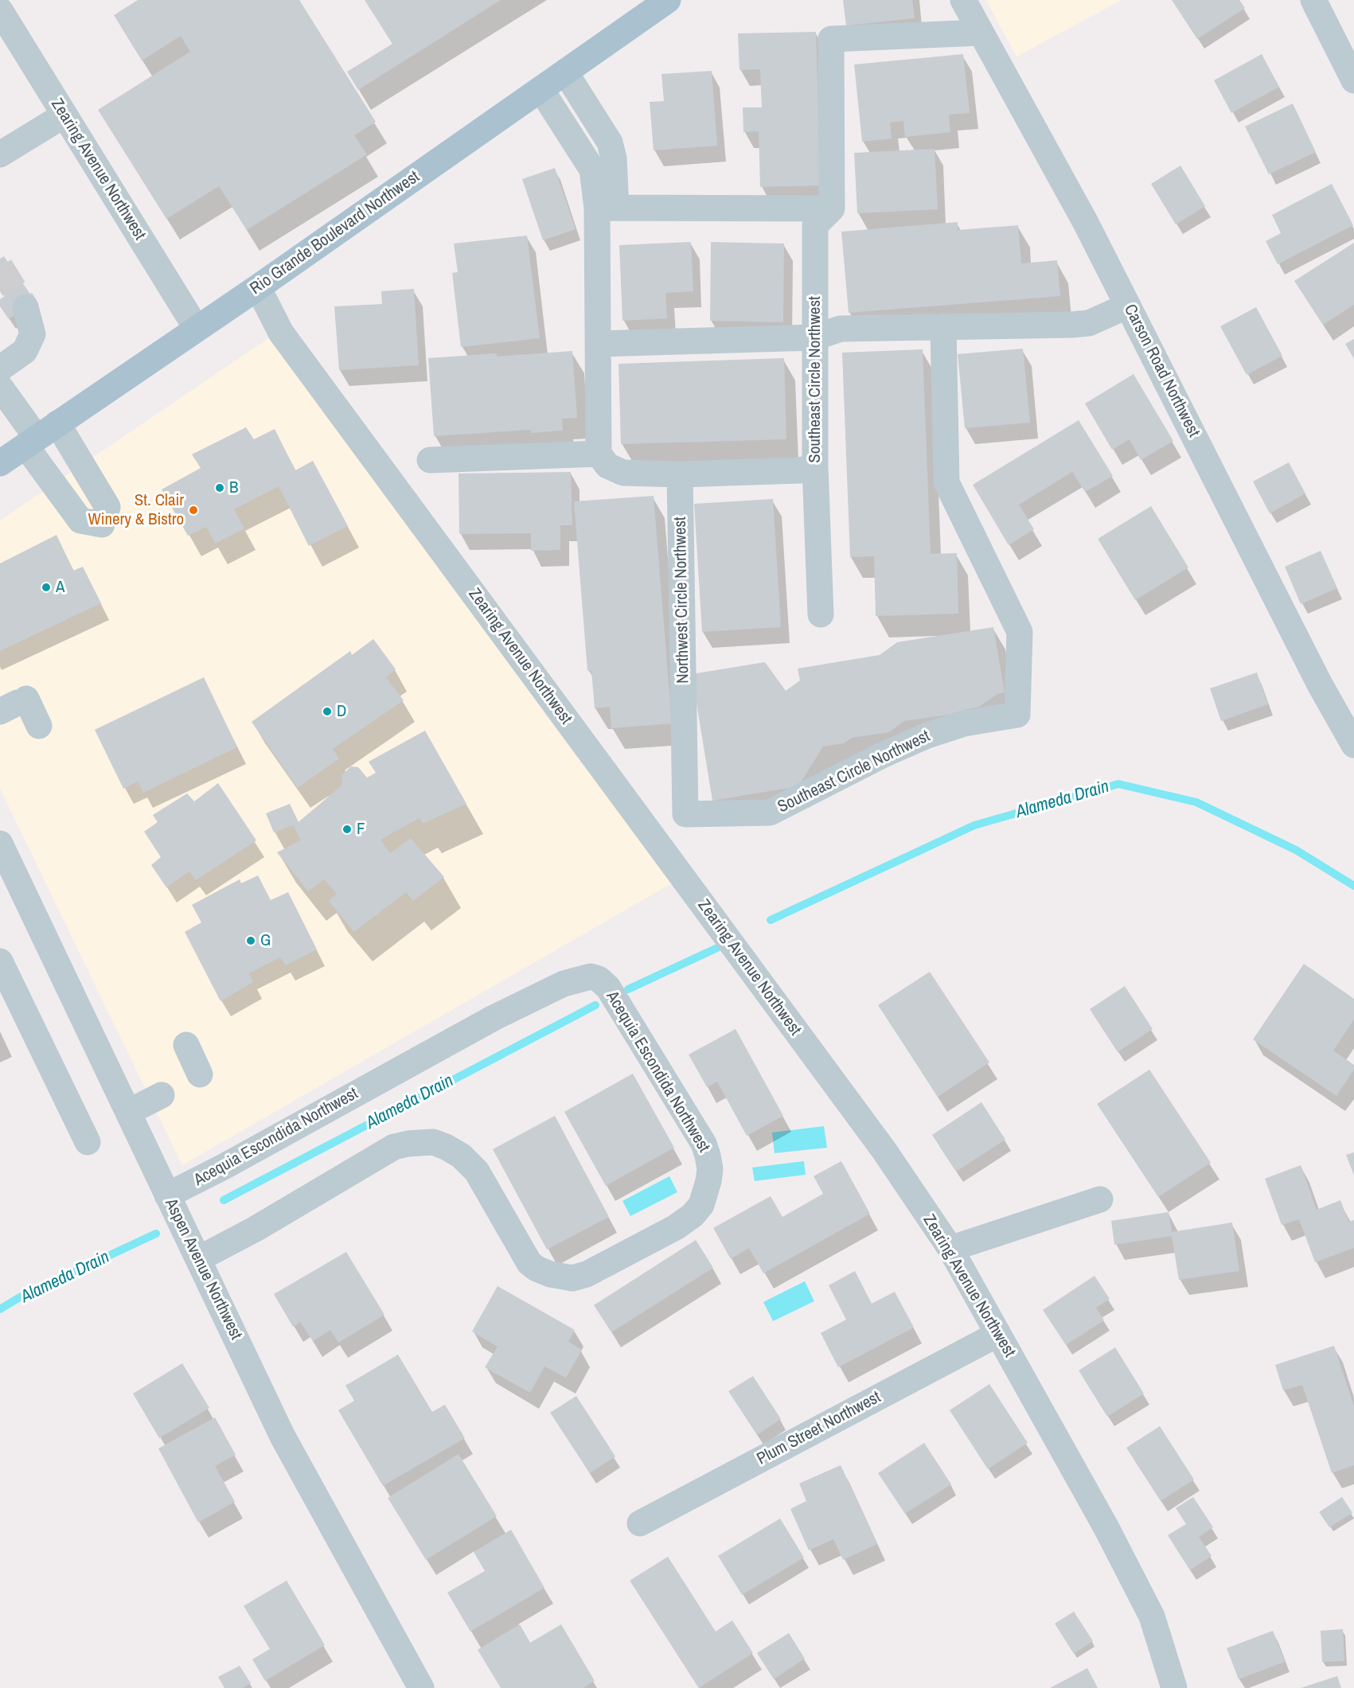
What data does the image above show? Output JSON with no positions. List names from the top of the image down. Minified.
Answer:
{"streets":{"main road":["Rio Grande Boulevard Northwest"],"street":["Zearing Avenue Northwest","Carson Road Northwest","Southeast Circle Northwest","Northwest Circle Northwest","Acequia Escondida Northwest","Aspen Avenue Northwest","Plum Street Northwest"]},"crossings":[["Zearing Avenue Northwest","Rio Grande Boulevard Northwest"],["Zearing Avenue Northwest","Plum Street Northwest"],["Southeast Circle Northwest","Northwest Circle Northwest"],["Acequia Escondida Northwest","Aspen Avenue Northwest"]],"water":["Alameda Drain"],"places":["B","St. Clair Winery & Bistro","A","D","F","G"]}
